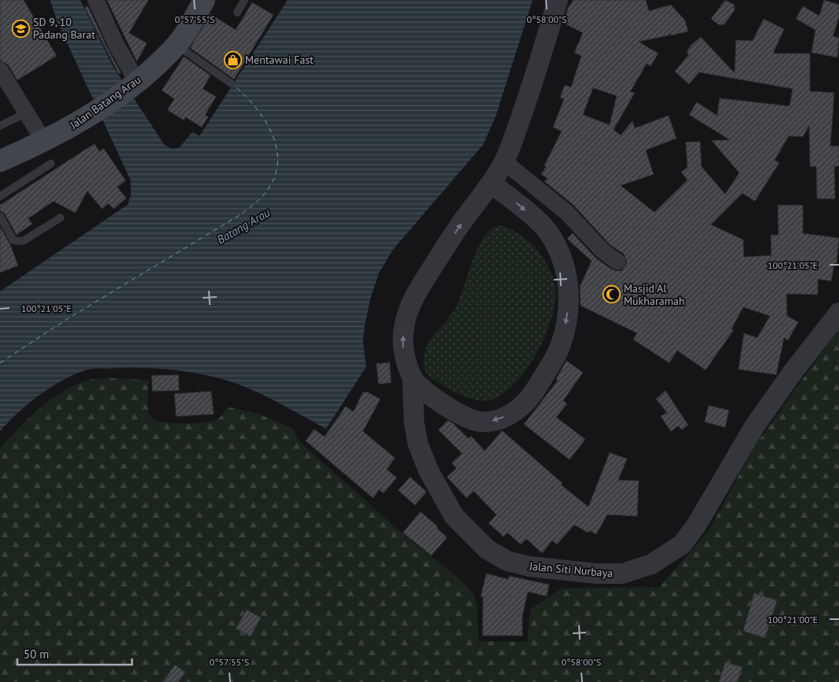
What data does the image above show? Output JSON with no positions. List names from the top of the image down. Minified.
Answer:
{"streets":{"main road":["Jalan Batang Arau"],"street":["Jalan Siti Nurbaya"]},"water":["Batang Arau"],"places":{"school or university":["SD 9, 10 Padang Barat"],"shop":["Mentawai Fast"],"mosque":["Masjid Al Mukharamah"]},"scale_bar":"50 m","coordinates":["0°57'55\"S","0°58'00\"S","100°21'05\"E","100°21'00\"E"]}
